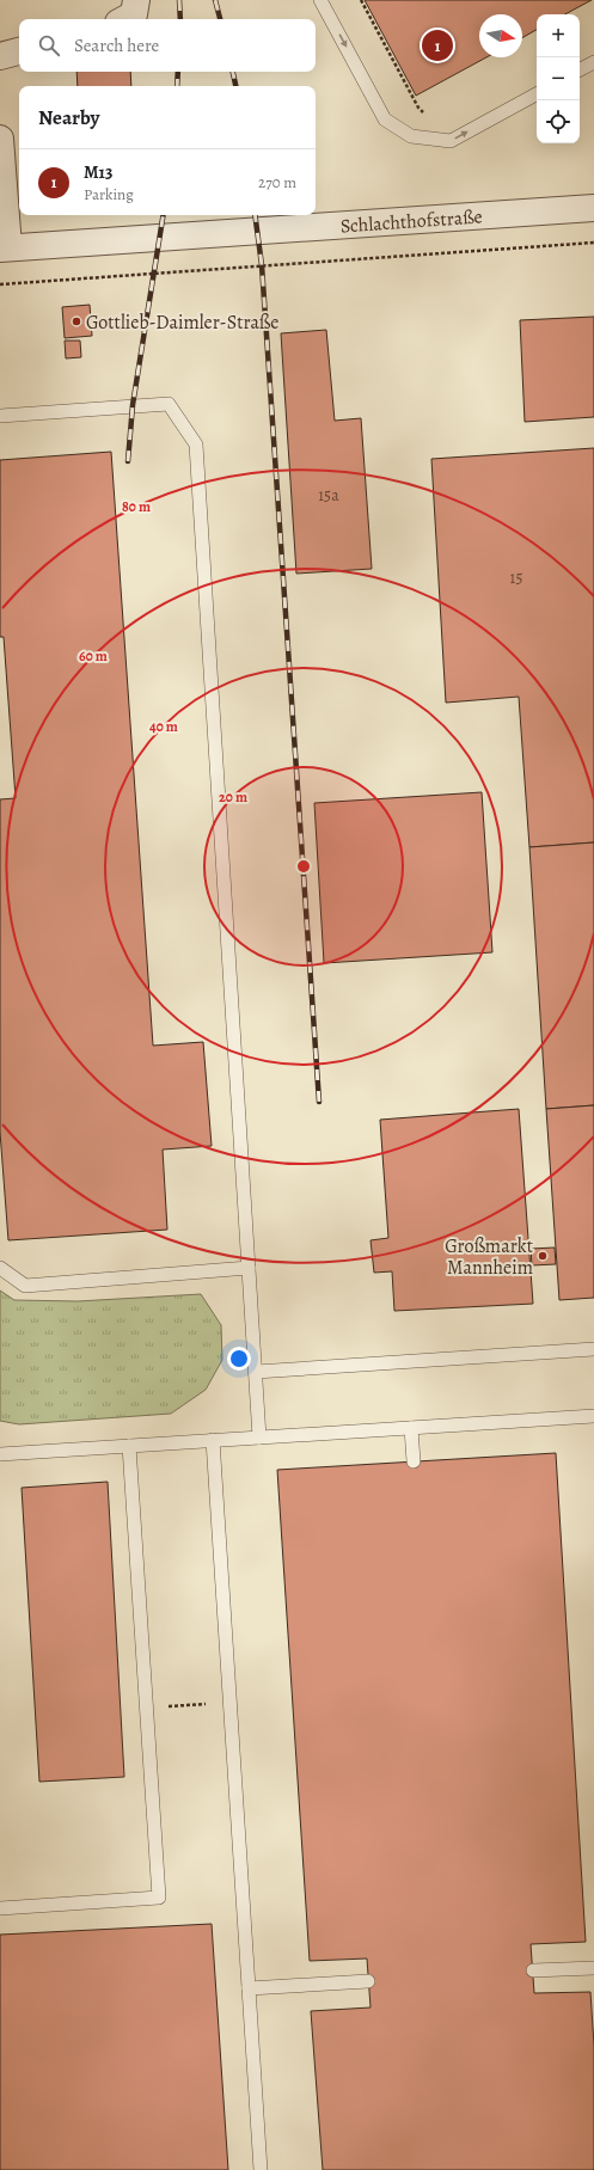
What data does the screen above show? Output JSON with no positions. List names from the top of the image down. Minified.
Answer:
{"streets":{"street":["Schlachthofstraße"]},"places":["Gottlieb-Daimler-Straße","Großmarkt Mannheim"],"house_numbers":["15a","15"],"north":"right","page":{"map_buttons":["+","−"],"search":"Search here","pins":"1","heading":"Nearby","list":[{"mark":"1","name":"M13","note":"Parking","value":"270 m"}]},"rings":["80 m","60 m","40 m","20 m"]}
